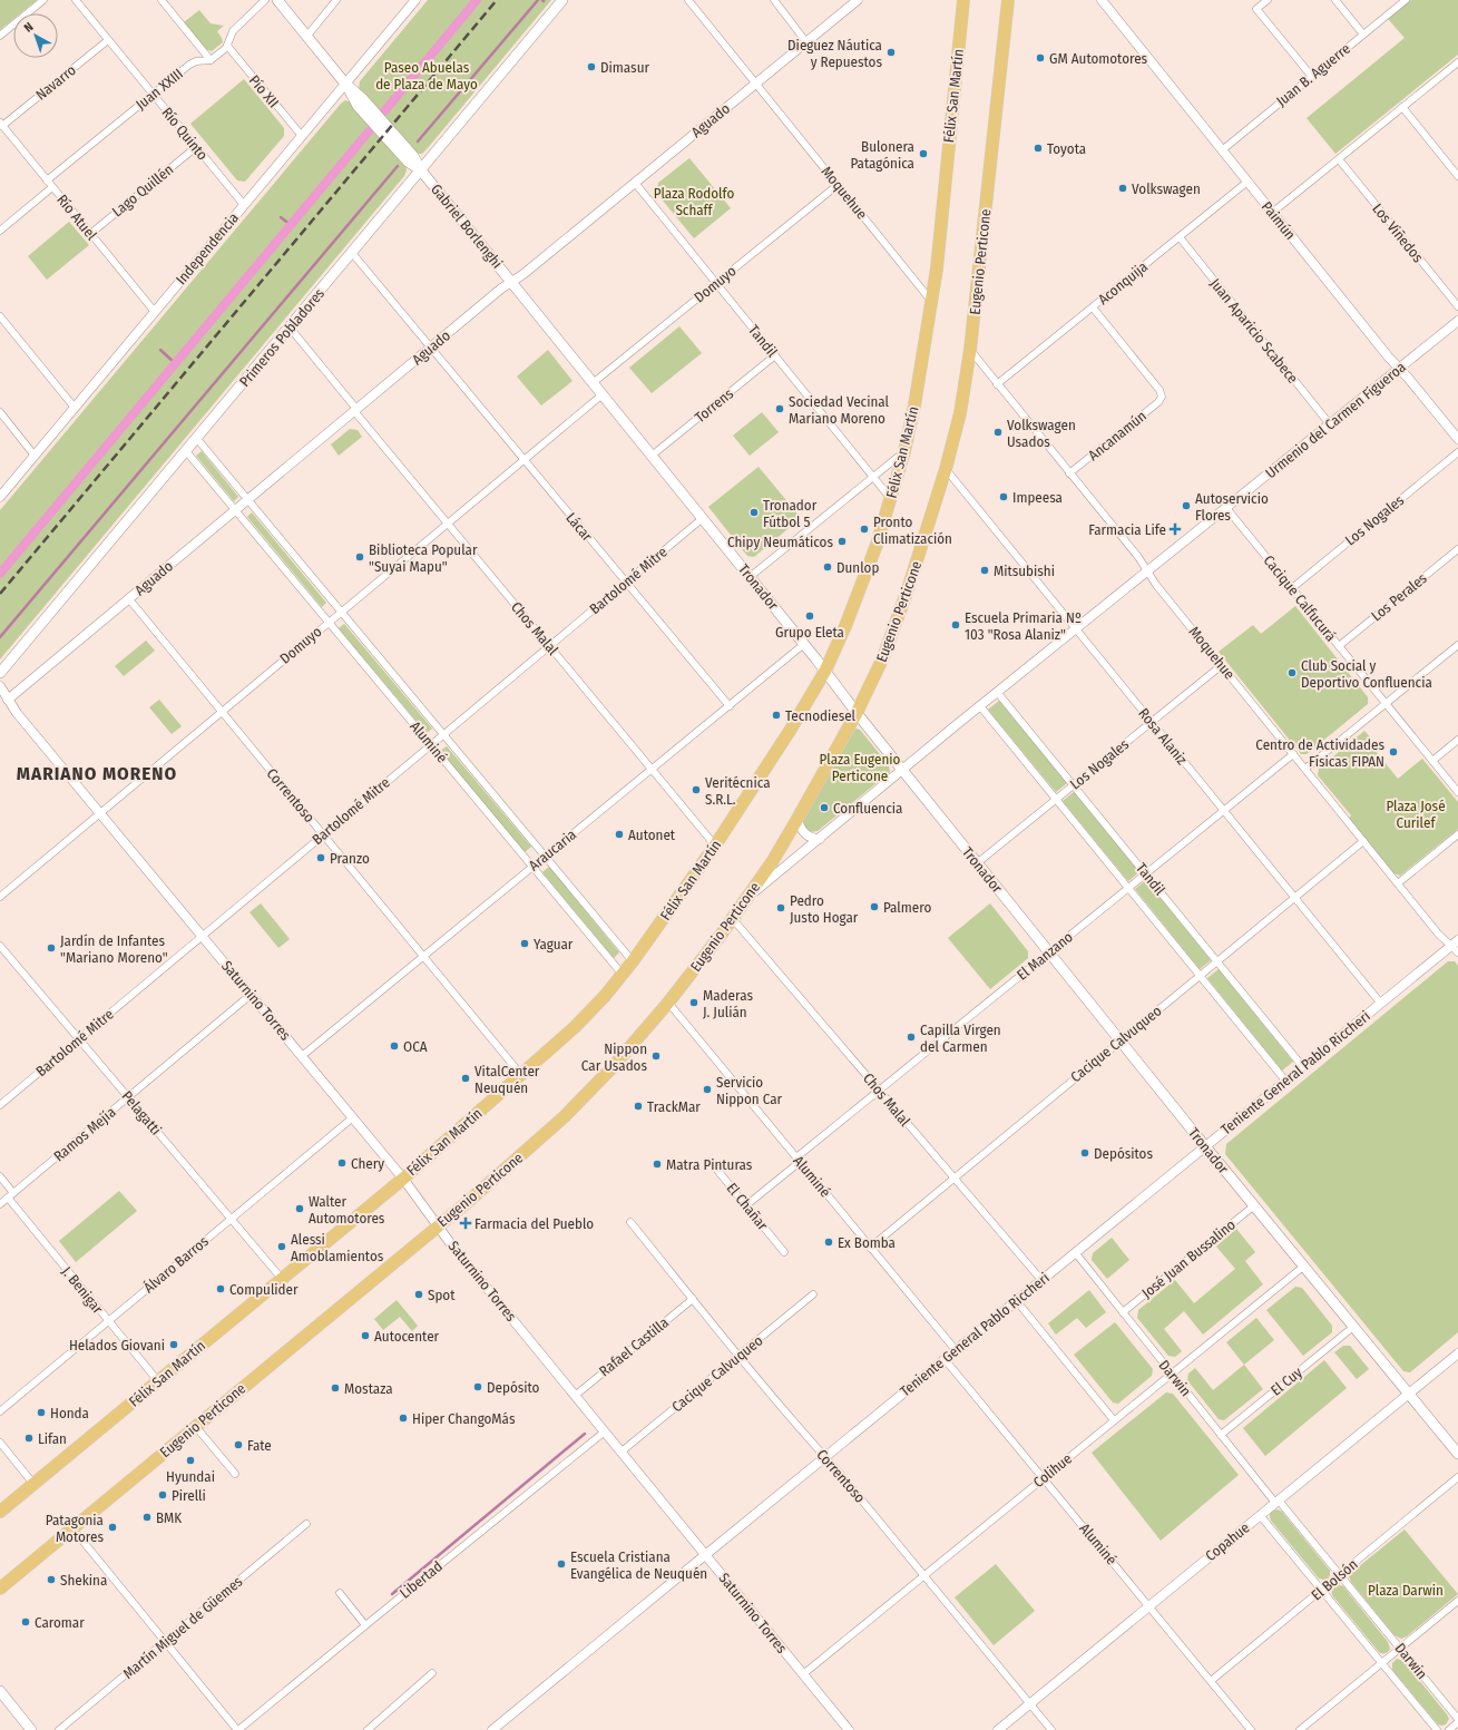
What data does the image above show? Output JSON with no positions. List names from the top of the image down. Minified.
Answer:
{"streets":{"highway":["Félix San Martín","Eugenio Perticone"],"main road":["Gabriel Borlenghi","Primeros Pobladores","Tronador"],"street":["Juan B. Aguerre","Navarro","Juan XXIII","Pío XII","Aguado","Río Quinto","Lago Quillén","Moquehue","Río Atuel","Paimún","Los Viñedos","Independencia","Aconquija","Domuyo","Juan Aparicio Scabece","Tandil","Torrens","Urmenio del Carmen Figueroa","Ancanamún","Los Nogales","Lácar","Bartolomé Mitre","Los Perales","Cacique Calfucurá","Chos Malal","Rosa Alaniz","Aluminé","Correntoso","Araucaria","El Manzano","Saturnino Torres","Cacique Calvuqueo","Teniente General Pablo Riccheri","Pelagatti","Ramos Mejía","El Chañar","José Juan Bussalino","Álvaro Barros","J. Benigar","Rafael Castilla","Darwin","El Cuy","Colihue","Copahue","Libertad","El Bolsón","Martín Miguel de Güemes"]},"crossings":[["Juan B. Aguerre","Paimún"],["Navarro","Río Quinto"],["Navarro","Río Atuel"],["Juan XXIII","Pío XII"],["Juan XXIII","Río Quinto"],["Juan XXIII","Río Atuel"],["Pío XII","Independencia"],["Félix San Martín","Moquehue"],["Félix San Martín","Tandil"],["Félix San Martín","Tronador"],["Félix San Martín","Chos Malal"],["Félix San Martín","Aluminé"],["Félix San Martín","Correntoso"],["Félix San Martín","Saturnino Torres"],["Félix San Martín","Pelagatti"],["Félix San Martín","J. Benigar"],["Aguado","Moquehue"],["Aguado","Gabriel Borlenghi"],["Aguado","Tandil"],["Aguado","Lácar"],["Aguado","Tronador"],["Aguado","Chos Malal"],["Aguado","Aluminé"],["Aguado","Correntoso"],["Aguado","Saturnino Torres"],["Río Quinto","Lago Quillén"],["Río Quinto","Independencia"],["Lago Quillén","Río Atuel"],["Moquehue","Eugenio Perticone"],["Moquehue","Aconquija"],["Moquehue","Domuyo"],["Moquehue","Urmenio del Carmen Figueroa"],["Moquehue","Ancanamún"],["Moquehue","Los Nogales"],["Moquehue","El Manzano"],["Moquehue","Cacique Calvuqueo"],["Moquehue","Teniente General Pablo Riccheri"],["Río Atuel","Independencia"],["Paimún","Aconquija"],["Paimún","Urmenio del Carmen Figueroa"],["Gabriel Borlenghi","Independencia"],["Gabriel Borlenghi","Primeros Pobladores"],["Gabriel Borlenghi","Tronador"],["Eugenio Perticone","Urmenio del Carmen Figueroa"],["Eugenio Perticone","Tronador"],["Eugenio Perticone","Chos Malal"],["Eugenio Perticone","Rosa Alaniz"],["Eugenio Perticone","Aluminé"],["Eugenio Perticone","Saturnino Torres"],["Aconquija","Juan Aparicio Scabece"],["Aconquija","Ancanamún"],["Domuyo","Tandil"],["Domuyo","Lácar"],["Domuyo","Tronador"],["Domuyo","Chos Malal"],["Domuyo","Aluminé"],["Domuyo","Correntoso"],["Domuyo","Saturnino Torres"],["Juan Aparicio Scabece","Urmenio del Carmen Figueroa"],["Primeros Pobladores","Aluminé"],["Tandil","Torrens"],["Tandil","Urmenio del Carmen Figueroa"],["Tandil","Los Nogales"],["Tandil","El Manzano"],["Tandil","Cacique Calvuqueo"],["Tandil","Teniente General Pablo Riccheri"],["Torrens","Tronador"],["Urmenio del Carmen Figueroa","Tronador"],["Urmenio del Carmen Figueroa","Cacique Calfucurá"],["Urmenio del Carmen Figueroa","Rosa Alaniz"],["Los Nogales","Tronador"],["Los Nogales","Cacique Calfucurá"],["Los Nogales","Rosa Alaniz"],["Lácar","Bartolomé Mitre"],["Lácar","Araucaria"],["Bartolomé Mitre","Tronador"],["Bartolomé Mitre","Chos Malal"],["Bartolomé Mitre","Aluminé"],["Bartolomé Mitre","Correntoso"],["Bartolomé Mitre","Saturnino Torres"],["Bartolomé Mitre","Pelagatti"],["Tronador","Araucaria"],["Tronador","El Manzano"],["Tronador","Cacique Calvuqueo"],["Tronador","Teniente General Pablo Riccheri"],["Tronador","José Juan Bussalino"],["Tronador","El Cuy"],["Tronador","Colihue"],["Tronador","Copahue"],["Los Perales","Cacique Calfucurá"],["Chos Malal","Araucaria"],["Chos Malal","El Manzano"],["Chos Malal","Cacique Calvuqueo"],["Chos Malal","Teniente General Pablo Riccheri"],["Rosa Alaniz","El Manzano"],["Rosa Alaniz","Cacique Calvuqueo"],["Rosa Alaniz","Teniente General Pablo Riccheri"],["Aluminé","Araucaria"],["Aluminé","El Manzano"],["Aluminé","Cacique Calvuqueo"],["Aluminé","Teniente General Pablo Riccheri"],["Aluminé","Colihue"],["Aluminé","Copahue"],["Aluminé","El Bolsón"],["Correntoso","Araucaria"],["Correntoso","Cacique Calvuqueo"],["Correntoso","Teniente General Pablo Riccheri"],["Correntoso","Rafael Castilla"],["Correntoso","Colihue"],["Correntoso","Copahue"],["Araucaria","Saturnino Torres"],["El Manzano","El Chañar"],["Saturnino Torres","Cacique Calvuqueo"],["Saturnino Torres","Teniente General Pablo Riccheri"],["Saturnino Torres","Ramos Mejía"],["Saturnino Torres","Álvaro Barros"],["Saturnino Torres","Rafael Castilla"],["Saturnino Torres","Colihue"],["Saturnino Torres","Libertad"],["Teniente General Pablo Riccheri","Darwin"],["Pelagatti","Ramos Mejía"],["Pelagatti","Álvaro Barros"],["Ramos Mejía","J. Benigar"],["José Juan Bussalino","Darwin"],["Álvaro Barros","J. Benigar"],["Darwin","El Cuy"],["Darwin","Colihue"],["Darwin","Copahue"],["Darwin","El Bolsón"]],"districts":["MARIANO MORENO"],"parks":["Paseo Abuelas de Plaza de Mayo","Plaza Rodolfo Schaff","Plaza Eugenio Perticone","Plaza José Curilef","Plaza Darwin"],"places":{"other":["Dieguez Náutica y Repuestos","GM Automotores","Dimasur","Toyota","Bulonera Patagónica","Volkswagen","Sociedad Vecinal Mariano Moreno","Volkswagen Usados","Impeesa","Autoservicio Flores","Tronador Fútbol 5","Pronto Climatización","Chipy Neumáticos","Biblioteca Popular \"Suyai Mapu\"","Dunlop","Mitsubishi","Grupo Eleta","Escuela Primaria Nº 103 \"Rosa Alaniz\"","Club Social y Deportivo Confluencia","Tecnodiesel","Centro de Actividades Físicas FIPAN","Veritécnica S.R.L.","Confluencia","Autonet","Pranzo","Palmero","Pedro Justo Hogar","Yaguar","Jardín de Infantes \"Mariano Moreno\"","Maderas J. Julián","Capilla Virgen del Carmen","OCA","Nippon Car Usados","VitalCenter Neuquén","Servicio Nippon Car","TrackMar","Depósitos","Chery","Matra Pinturas","Walter Automotores","Ex Bomba","Alessi Amoblamientos","Compulider","Spot","Autocenter","Helados Giovani","Depósito","Mostaza","Honda","Hiper ChangoMás","Lifan","Fate","Hyundai","Pirelli","BMK","Patagonia Motores","Escuela Cristiana Evangélica de Neuquén","Shekina","Caromar"],"health":["Farmacia Life","Farmacia del Pueblo"]},"north":"top left"}
